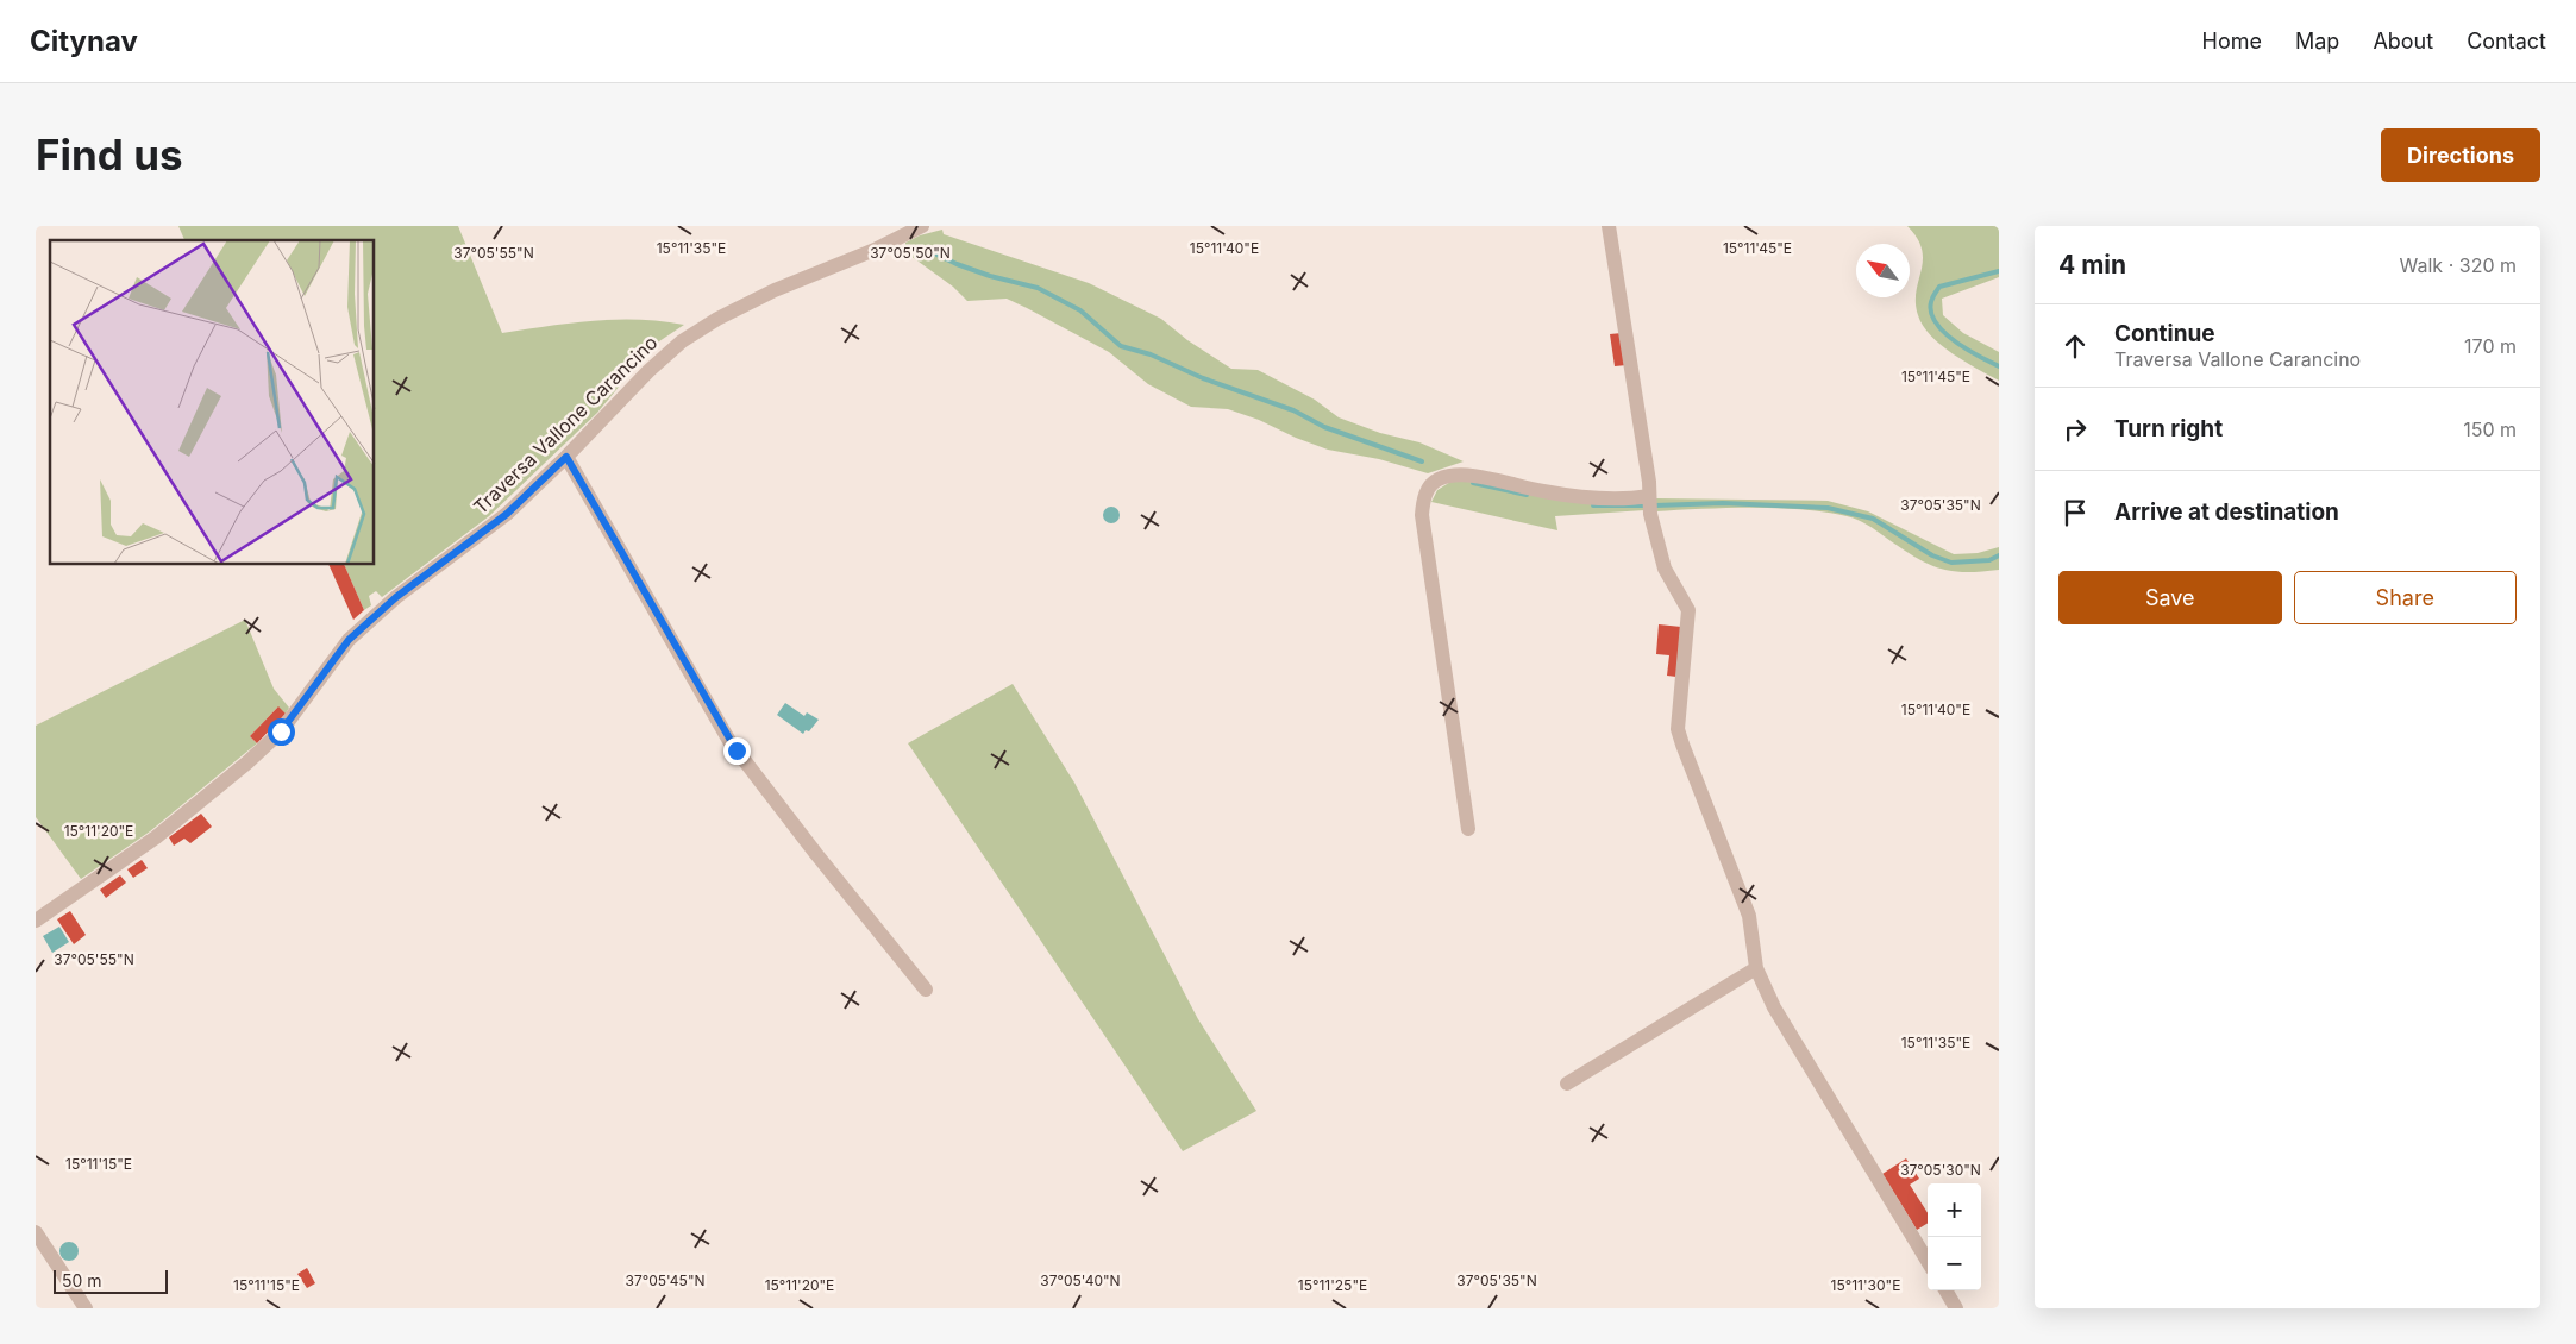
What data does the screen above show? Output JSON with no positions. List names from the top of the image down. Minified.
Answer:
{"streets":{"street":["Traversa Vallone Carancino"]},"scale_bar":"50 m","north":"top left","page":{"header":"Citynav","nav":["Home","Map","About","Contact"],"buttons":["Directions",["Save","Share"]],"title":"Find us","heading":["4 min","Walk · 320 m"],"list":[["Continue","Traversa Vallone Carancino","170 m"],["Turn right","150 m"],"Arrive at destination"],"map_buttons":["+","−"],"scale":"50 m"},"coordinates":["15°11'40\"E","15°11'35\"E","15°11'45\"E","37°05'55\"N","37°05'50\"N","37°05'35\"N","15°11'20\"E","15°11'15\"E","37°05'30\"N","37°05'45\"N","37°05'40\"N","15°11'25\"E","15°11'30\"E"]}
